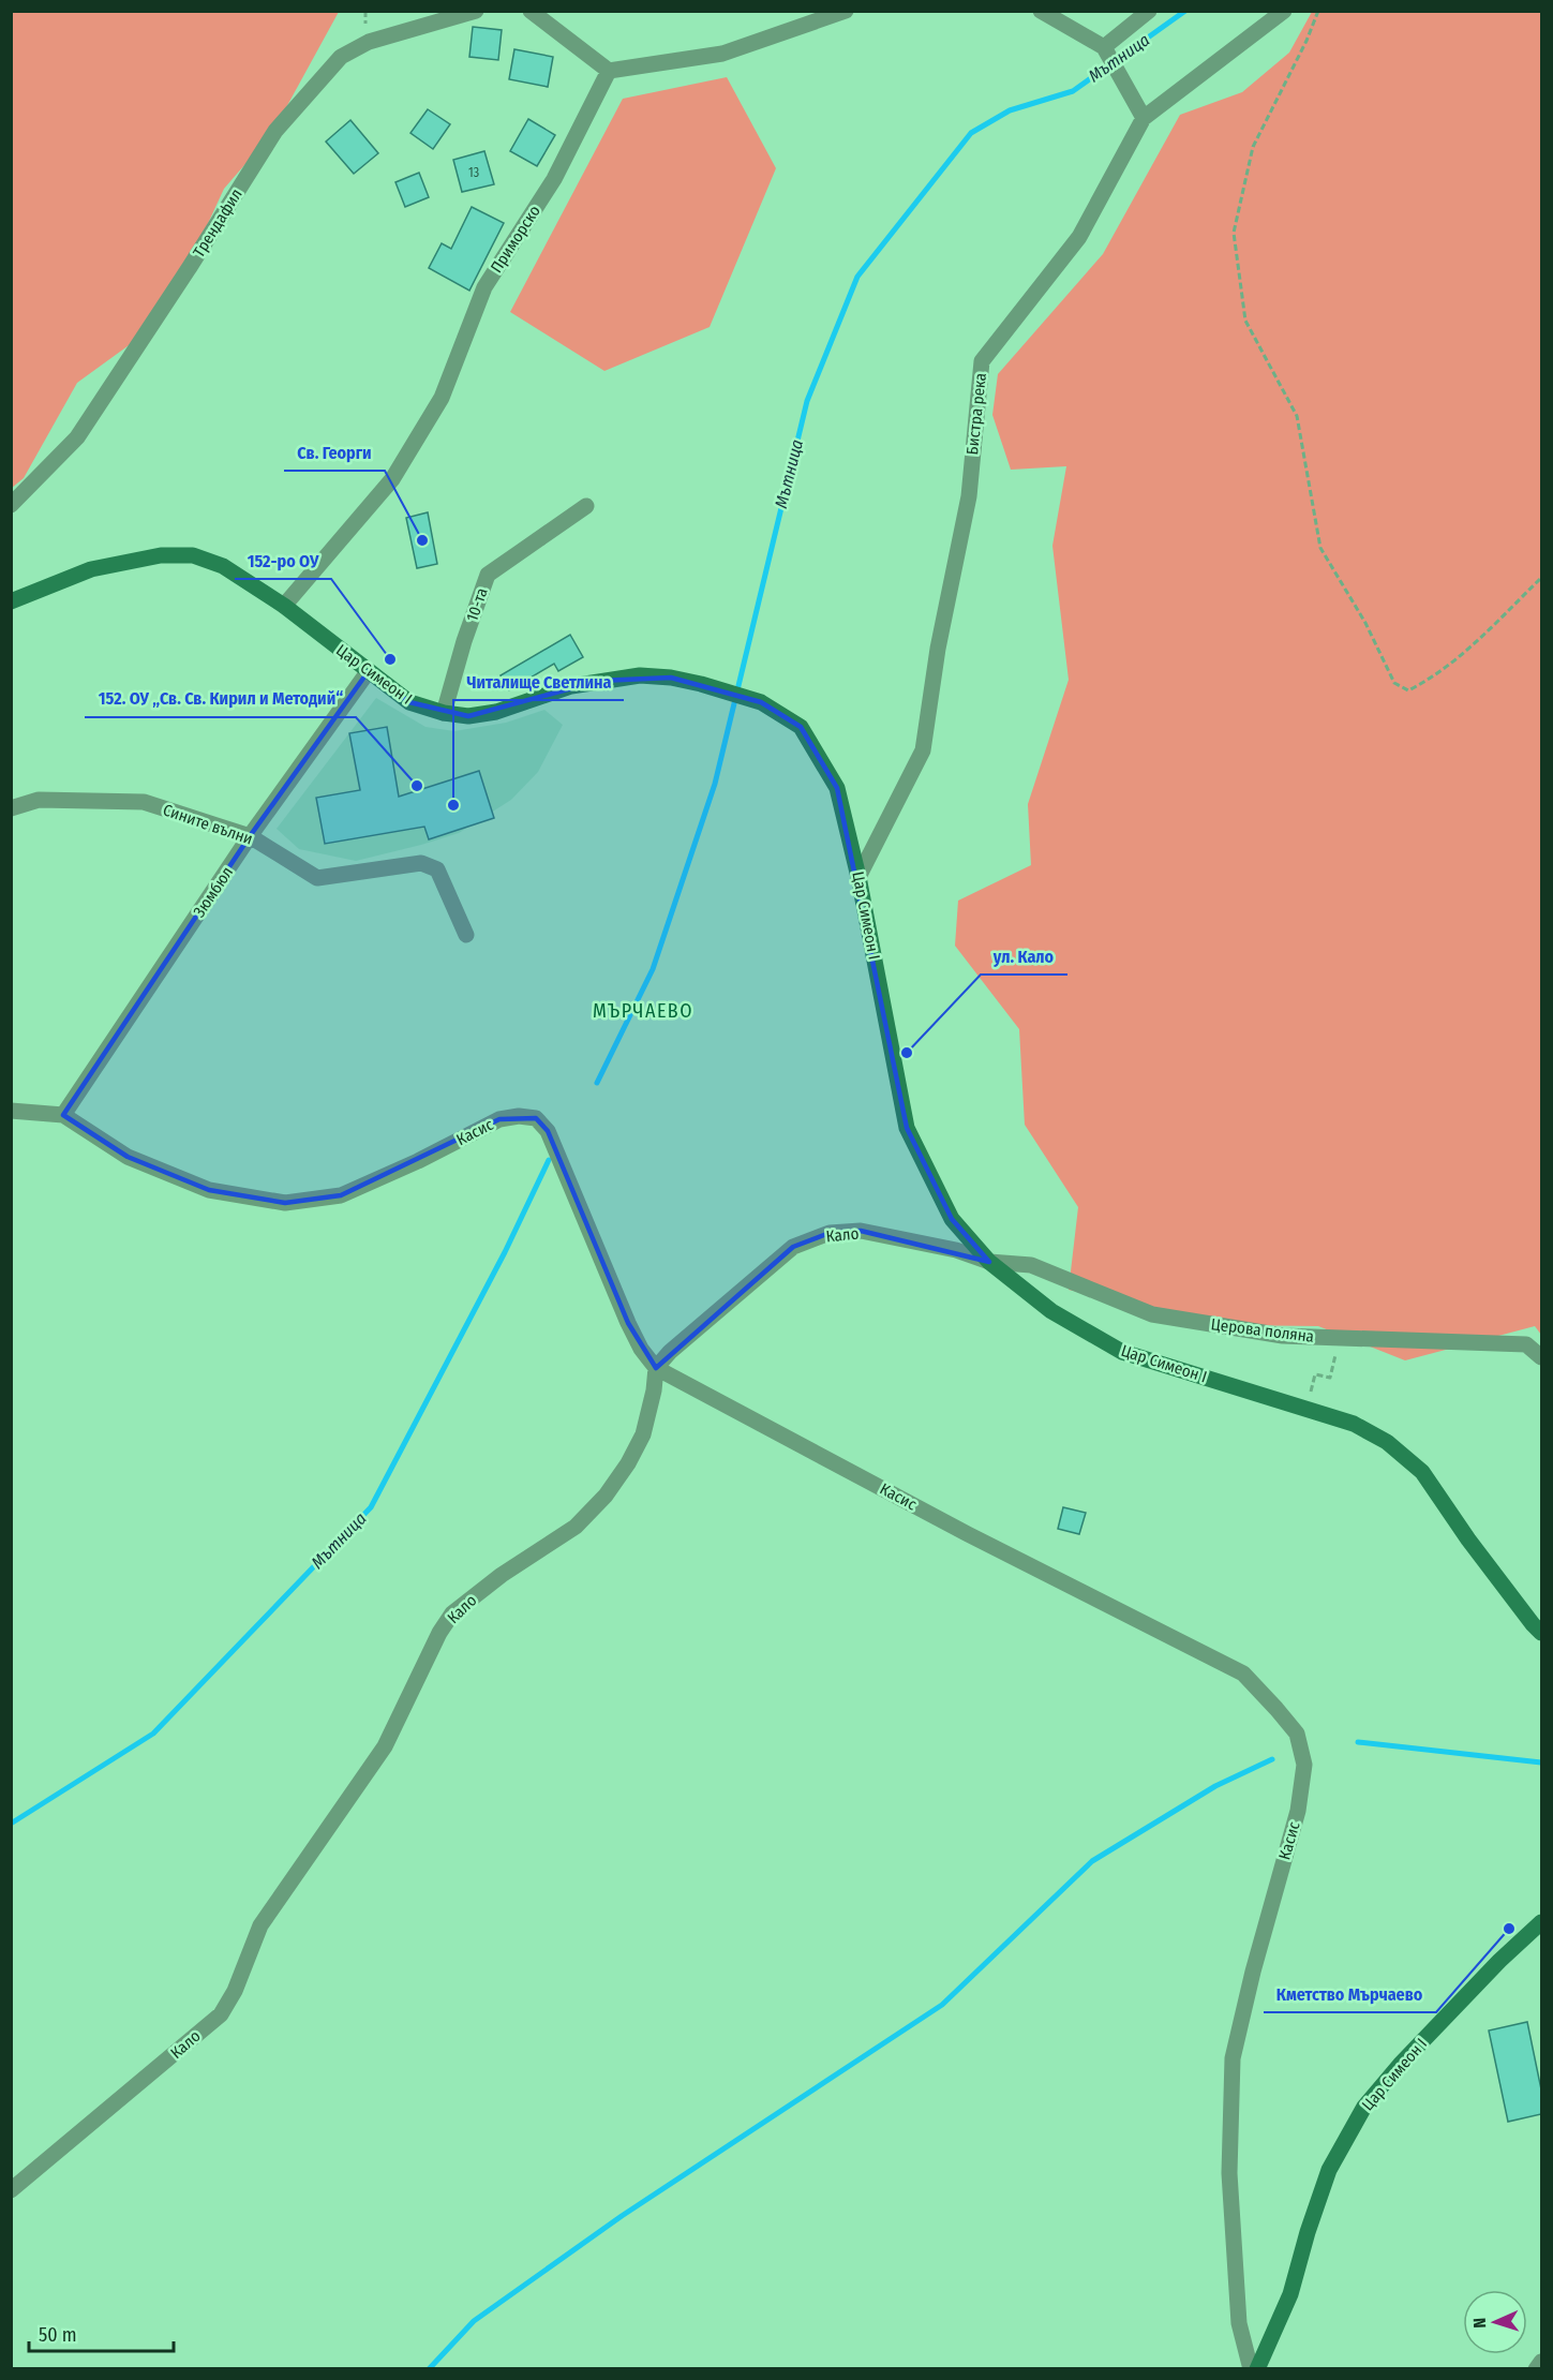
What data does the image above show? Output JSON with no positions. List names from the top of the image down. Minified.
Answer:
{"streets":{"street":["Трендафил","Приморско","Бистра река","10-та","Цар Симеон I","Сините вълни","Зюмбюл","Касис","Кало","Церова поляна"]},"crossings":[["Приморско","Цар Симеон I"],["Бистра река","Цар Симеон I"],["10-та","Цар Симеон I"],["Цар Симеон I","Зюмбюл"],["Цар Симеон I","Кало"],["Цар Симеон I","Церова поляна"],["Сините вълни","Зюмбюл"],["Зюмбюл","Касис"],["Касис","Кало"],["Кало","Церова поляна"]],"districts":["МЪРЧАЕВО"],"water":["Мътница"],"places":["Св. Георги","152-ро ОУ","152. ОУ „Св. Св. Кирил и Методий“","Читалище Светлина","ул. Кало","Кметство Мърчаево"],"house_numbers":["13"],"scale_bar":"50 m","north":"left"}
